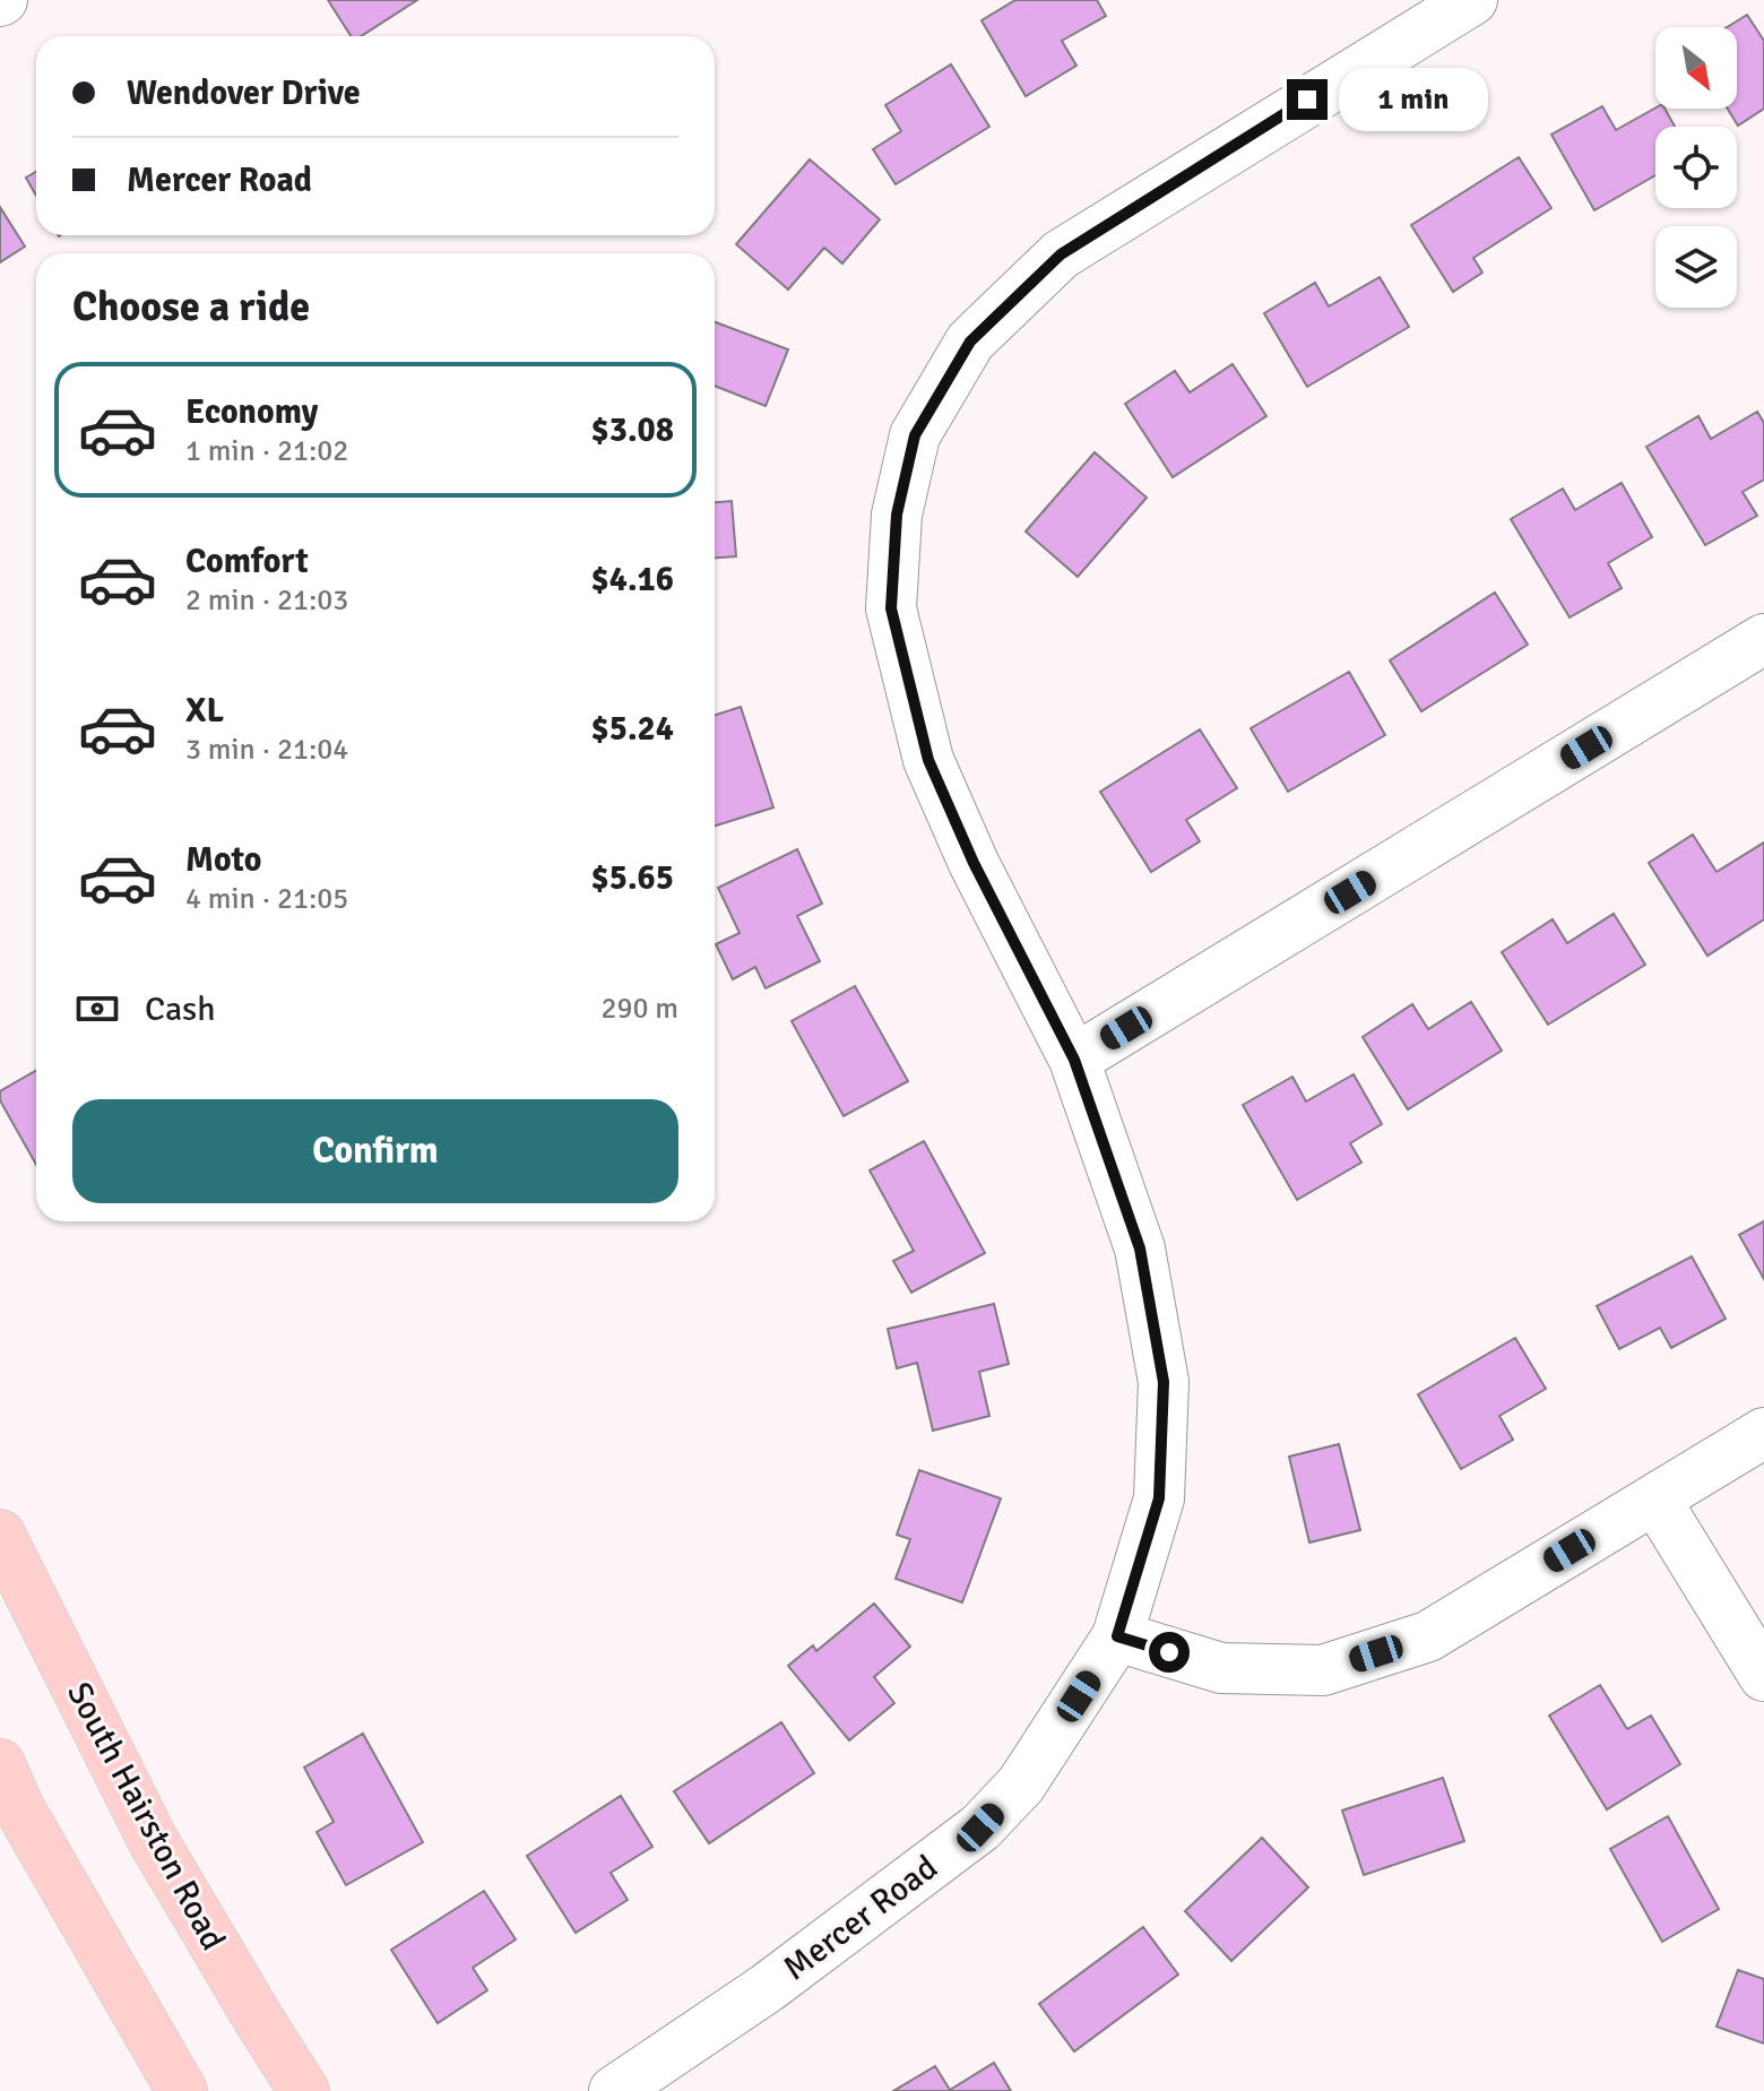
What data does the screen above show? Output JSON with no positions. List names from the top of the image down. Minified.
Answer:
{"streets":{"main road":["South Hairston Road"],"street":["Mercer Road"]},"north":"bottom right","page":{"banner":["Wendover Drive","Mercer Road"],"bubble":"1 min","heading":"Choose a ride","list":[{"name":"Economy","note":"1 min · 21:02","value":"$3.08"},{"name":"Comfort","note":"2 min · 21:03","value":"$4.16"},{"name":"XL","note":"3 min · 21:04","value":"$5.24"},{"name":"Moto","note":"4 min · 21:05","value":"$5.65"}],"pay":["Cash","290 m"],"buttons":"Confirm"}}
